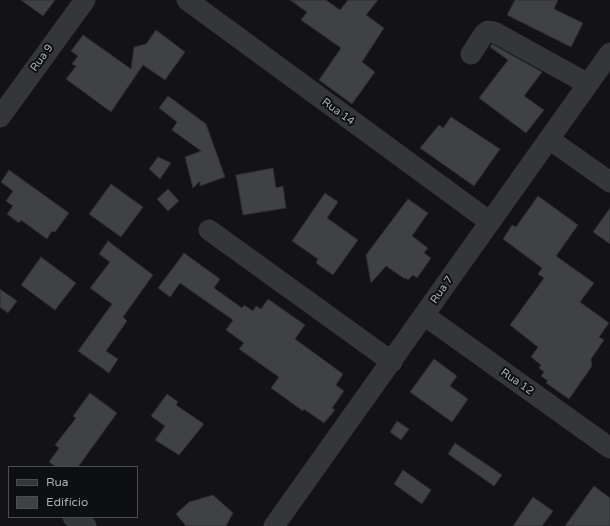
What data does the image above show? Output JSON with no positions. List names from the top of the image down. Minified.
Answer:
{"streets":{"street":["Rua 9","Rua 14","Rua 7","Rua 12"]},"crossings":[["Rua 14","Rua 7"],["Rua 7","Rua 12"]],"legend":["Rua","Edifício"]}
